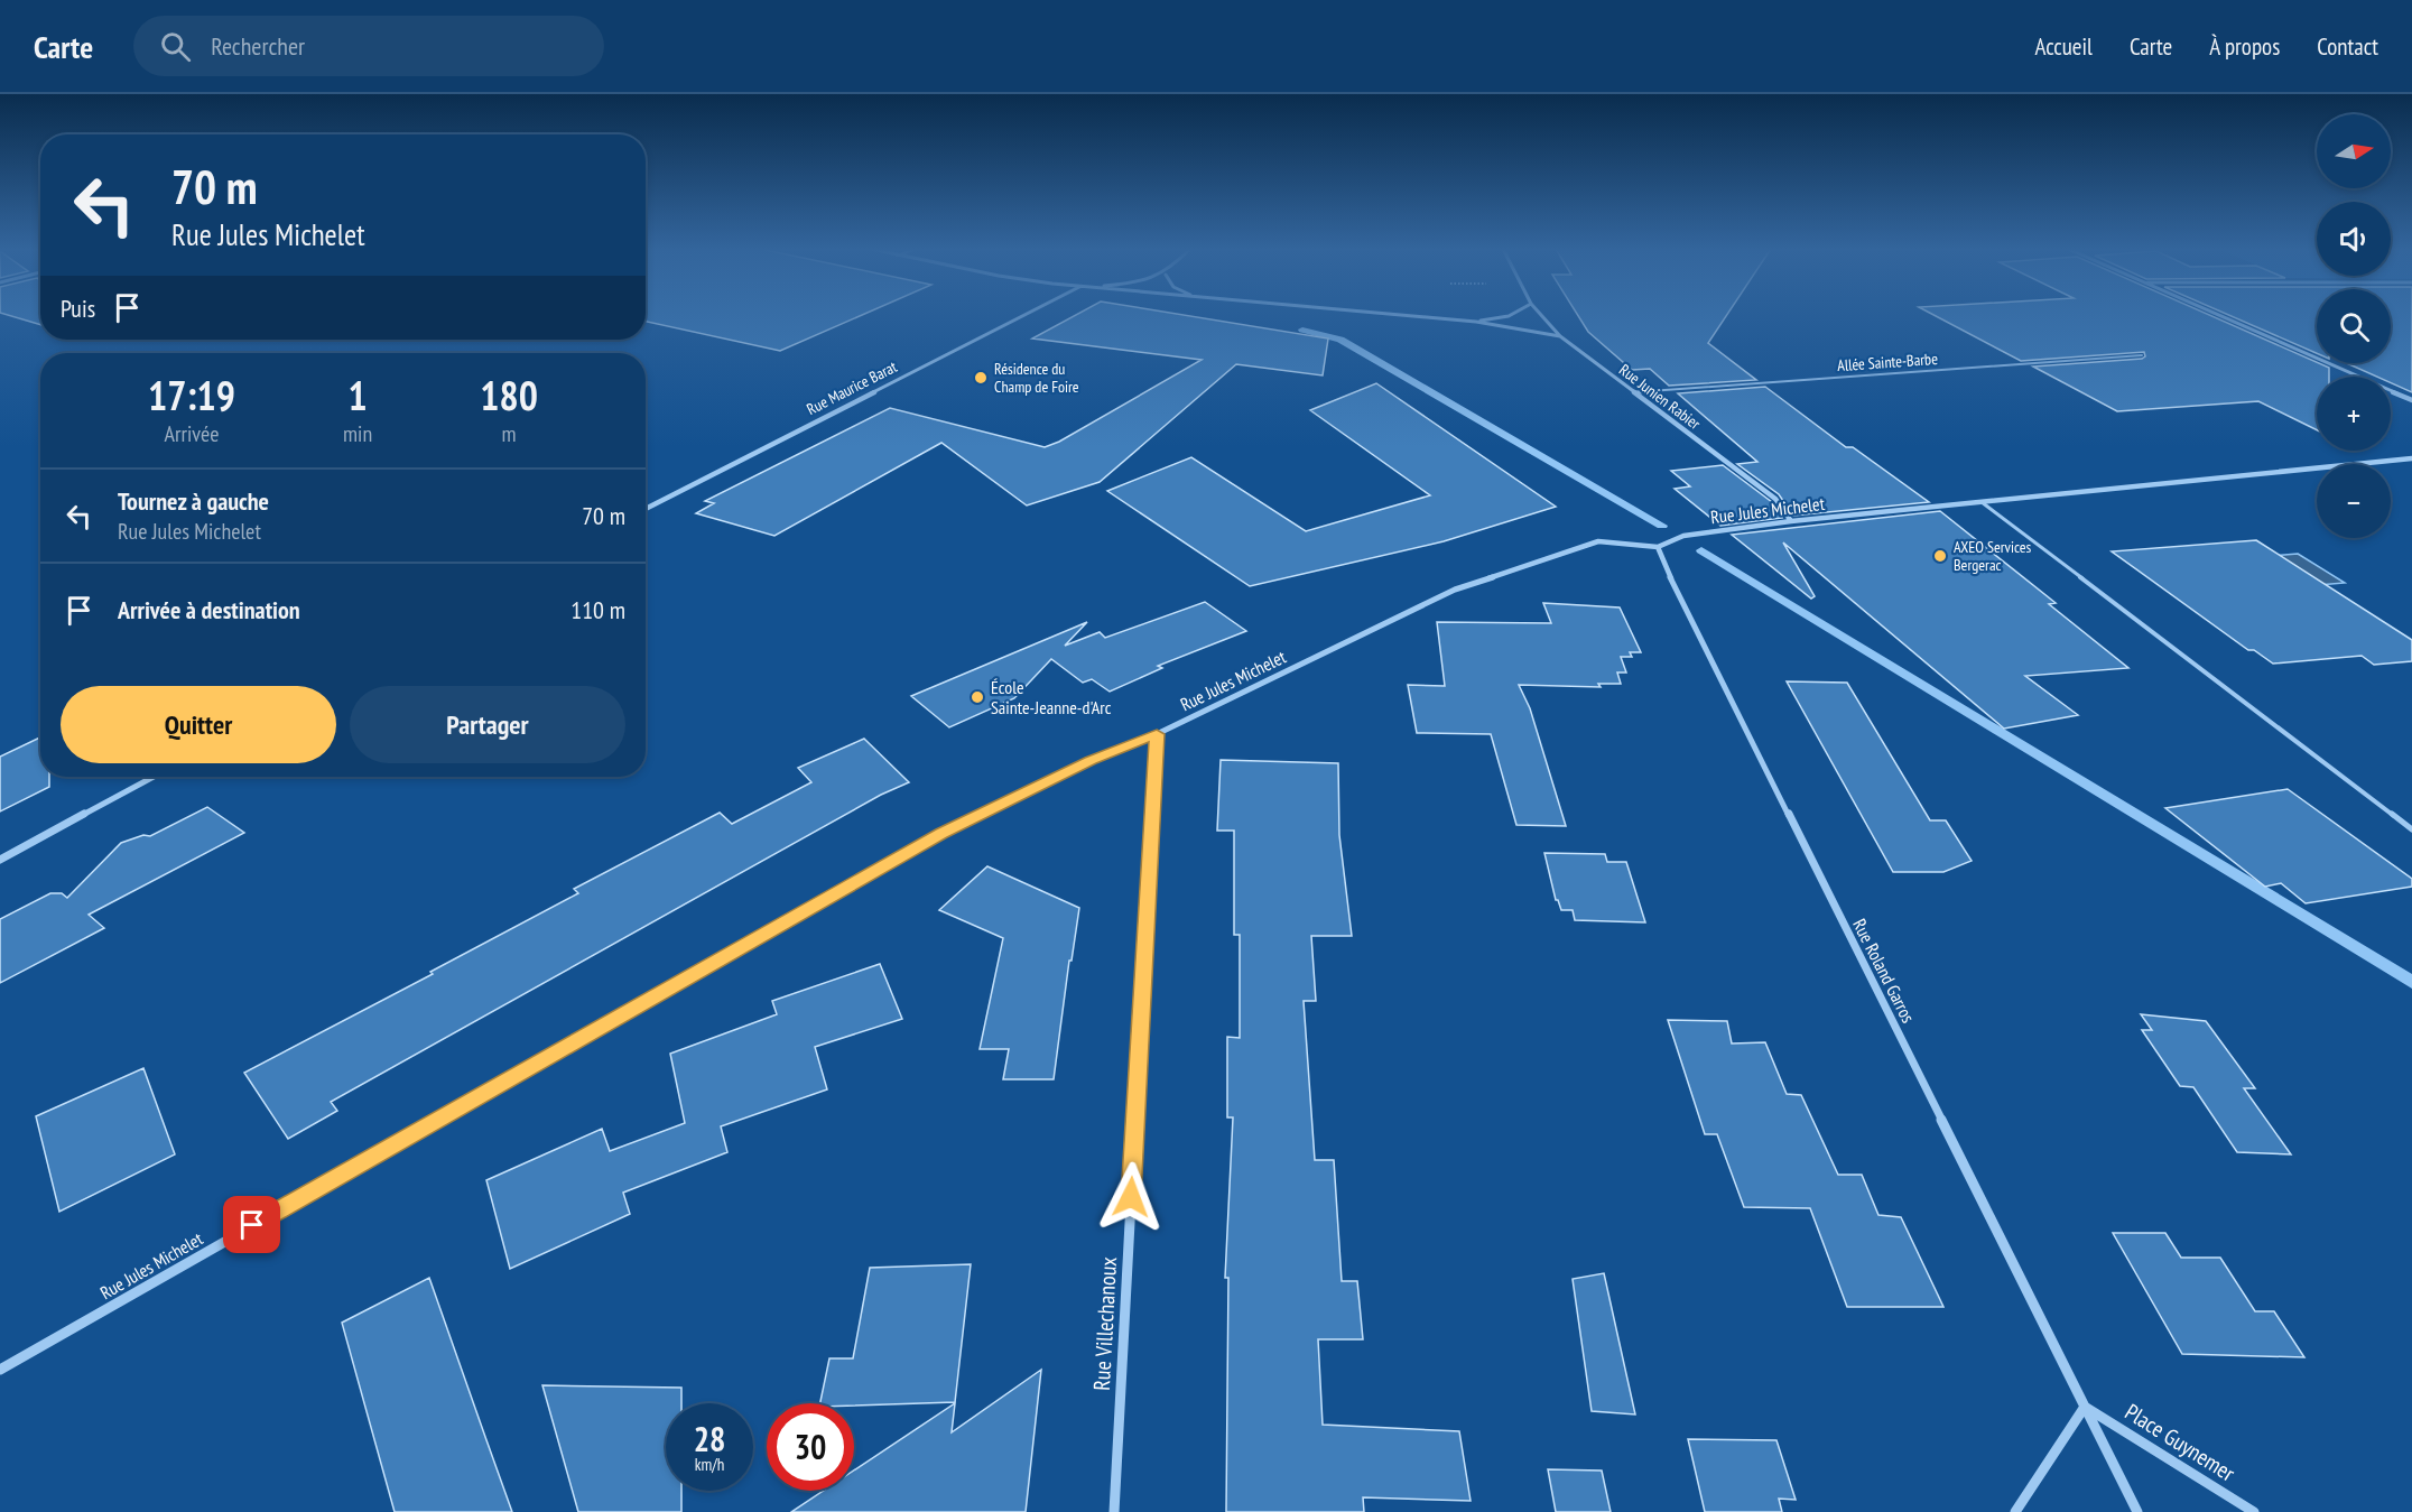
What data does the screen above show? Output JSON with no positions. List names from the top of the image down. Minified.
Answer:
{"streets":{"street":["Rue Maurice Barat","Rue Junien Rabier","Rue Jules Michelet","Rue Roland Garros","Rue Villechanoux","Place Guynemer"],"lane":["Allée Sainte-Barbe"]},"crossings":[["Allée Sainte-Barbe","Rue Junien Rabier"],["Rue Junien Rabier","Rue Jules Michelet"],["Rue Jules Michelet","Rue Roland Garros"],["Rue Jules Michelet","Rue Villechanoux"],["Rue Roland Garros","Place Guynemer"]],"places":["Résidence du Champ de Foire","AXEO Services Bergerac","École Sainte-Jeanne-d'Arc"],"north":"right","page":{"header":"Carte","search":"Rechercher","nav":["Accueil","Carte","À propos","Contact"],"map_buttons":["+","−"],"turn":["70 m","Rue Jules Michelet"],"then":"Puis","eta":["17:19","Arrivée","1","min","180","m"],"list":[{"name":"Tournez à gauche","note":"Rue Jules Michelet","value":"70 m"},{"name":"Arrivée à destination","value":"110 m"}],"buttons":["Quitter","Partager"],"speed":"28 km/h","limit":"30"}}
